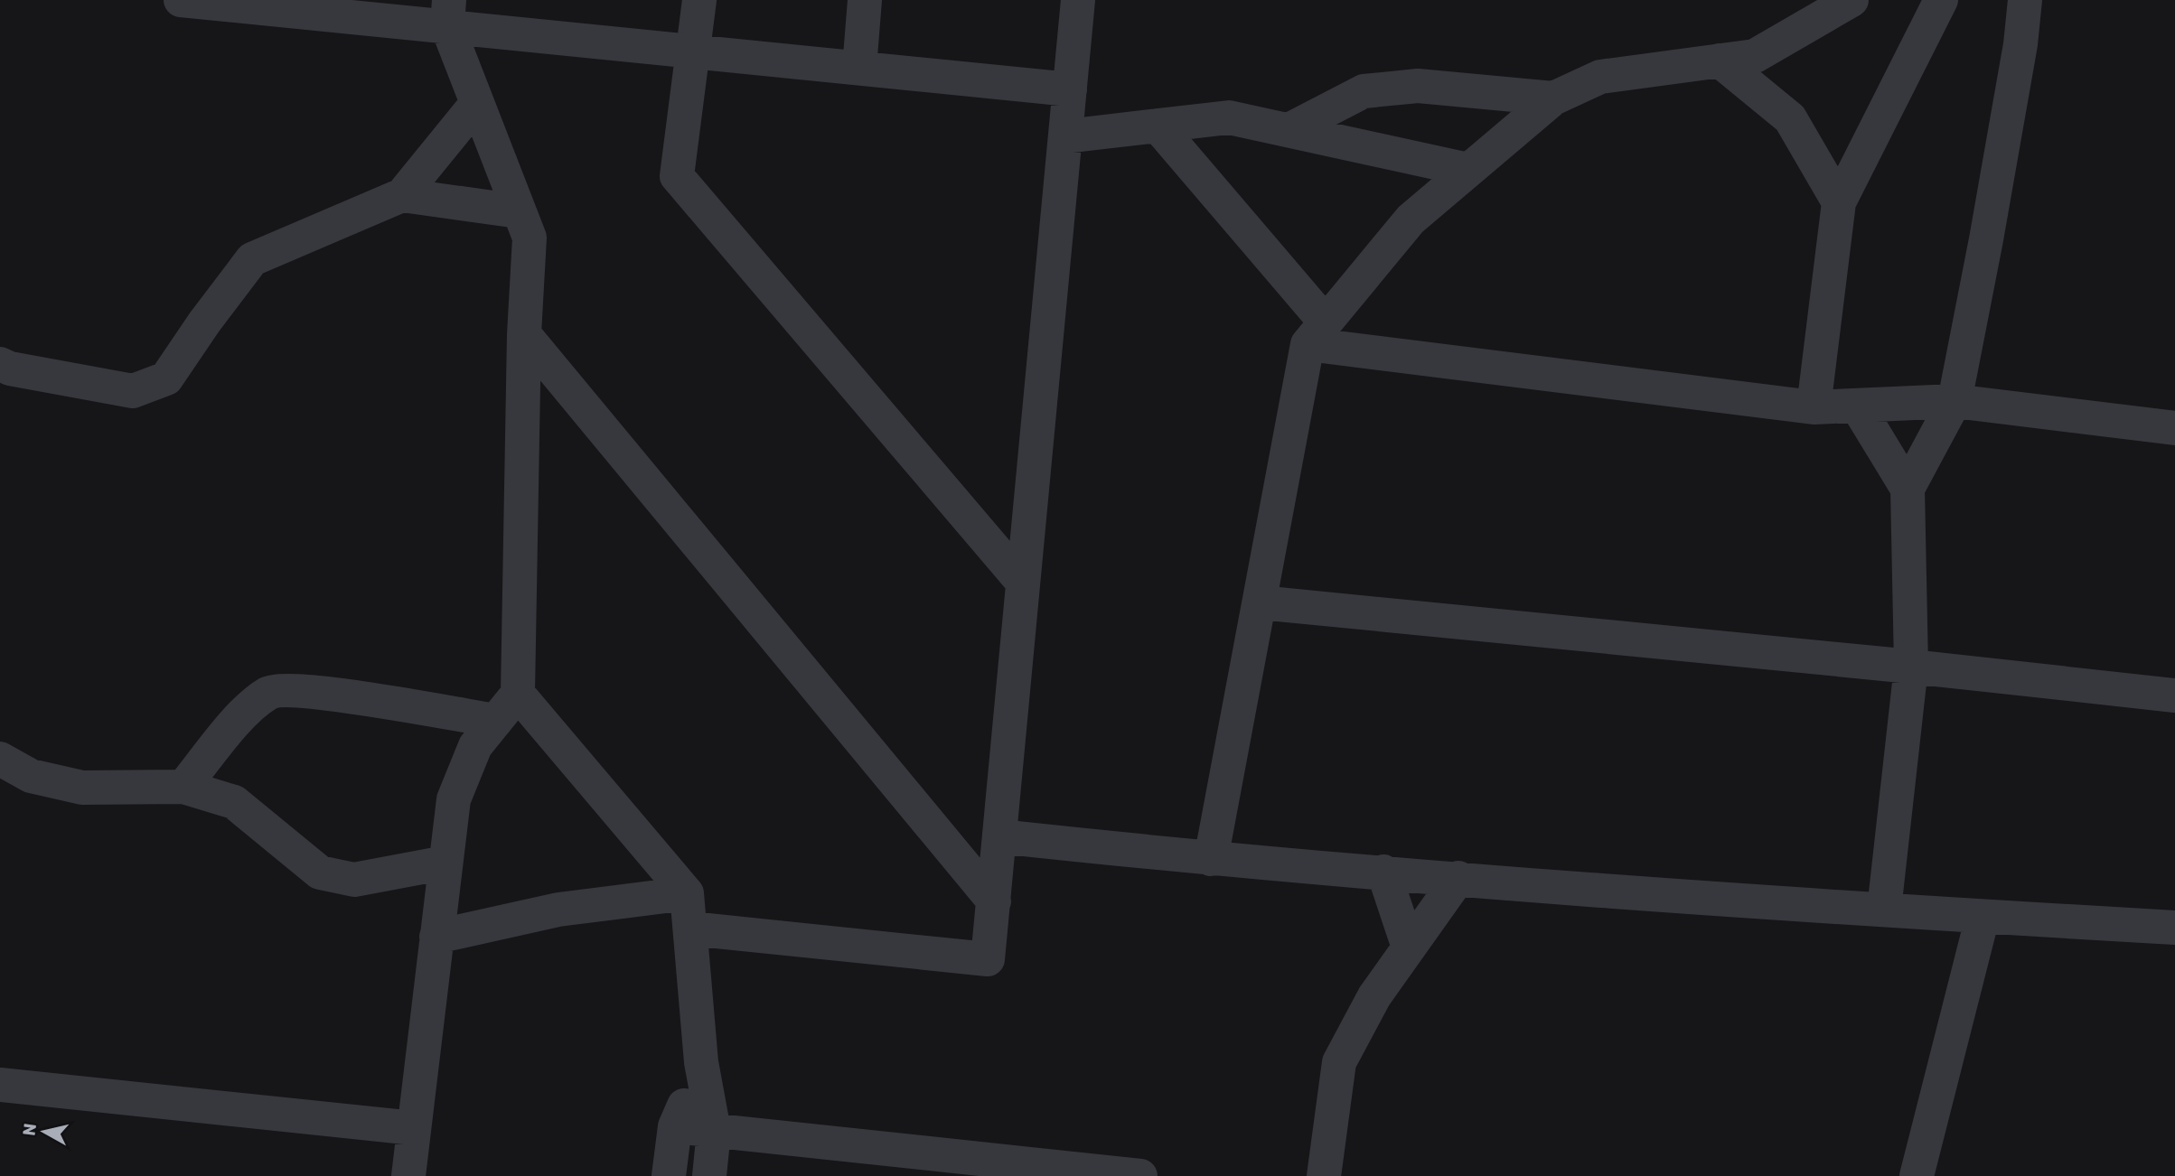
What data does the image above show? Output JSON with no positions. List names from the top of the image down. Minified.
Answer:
{"north":"left"}
